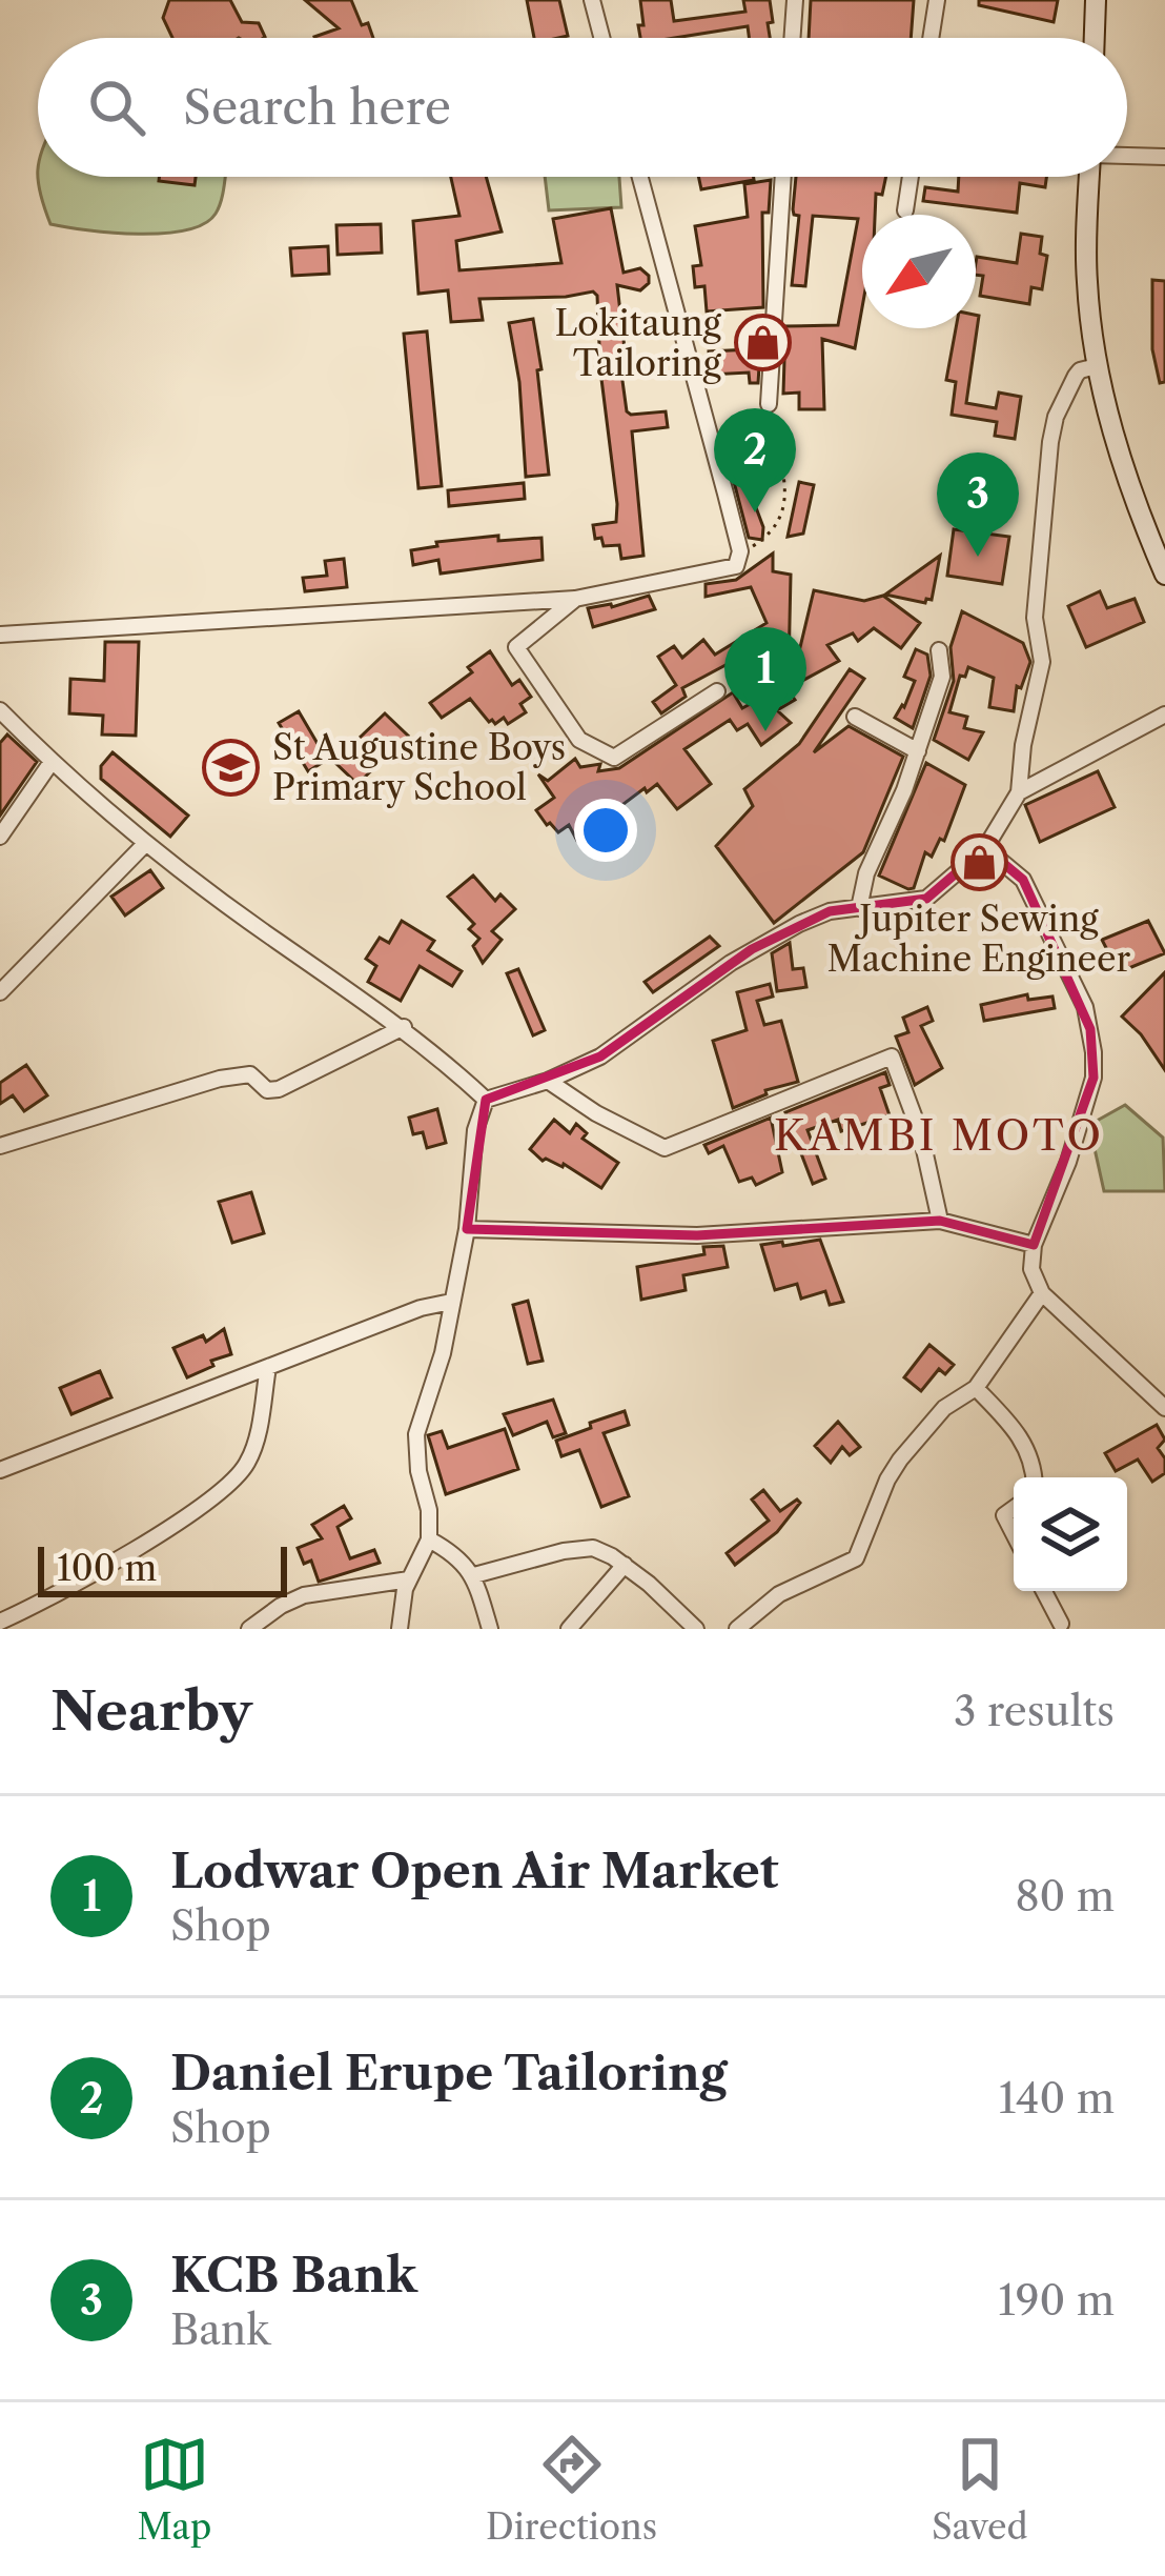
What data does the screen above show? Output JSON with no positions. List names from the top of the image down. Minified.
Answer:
{"districts":["KAMBI MOTO"],"places":{"shop":["Lokitaung Tailoring","Jupiter Sewing Machine Engineer"],"school or university":["St Augustine Boys Primary School"]},"scale_bar":"100 m","north":"bottom left","page":{"search":"Search here","pins":["2","3","1"],"scale":"100 m","heading":["Nearby","3 results"],"list":[{"mark":"1","name":"Lodwar Open Air Market","note":"Shop","value":"80 m"},{"mark":"2","name":"Daniel Erupe Tailoring","note":"Shop","value":"140 m"},{"mark":"3","name":"KCB Bank","note":"Bank","value":"190 m"}],"nav":["Map","Directions","Saved"]}}
